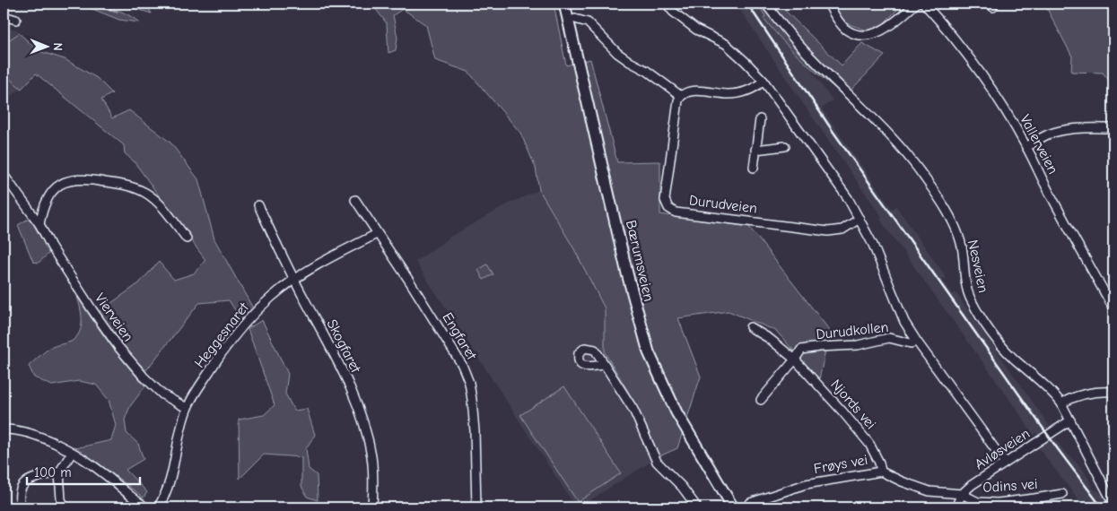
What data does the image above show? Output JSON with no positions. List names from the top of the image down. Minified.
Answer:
{"streets":{"main road":["Bærumsveien"],"street":["Vallerveien","Durudveien","Nesveien","Vierveien","Durudkollen","Heggesnaret","Engfaret","Skogfaret","Njords vei","Avløsveien","Frøys vei","Odins vei"]},"crossings":[["Nesveien","Avløsveien"],["Vierveien","Heggesnaret"],["Durudkollen","Njords vei"],["Heggesnaret","Engfaret"],["Heggesnaret","Skogfaret"],["Njords vei","Frøys vei"],["Avløsveien","Frøys vei"],["Avløsveien","Odins vei"],["Frøys vei","Odins vei"]],"scale_bar":"100 m","north":"right"}
